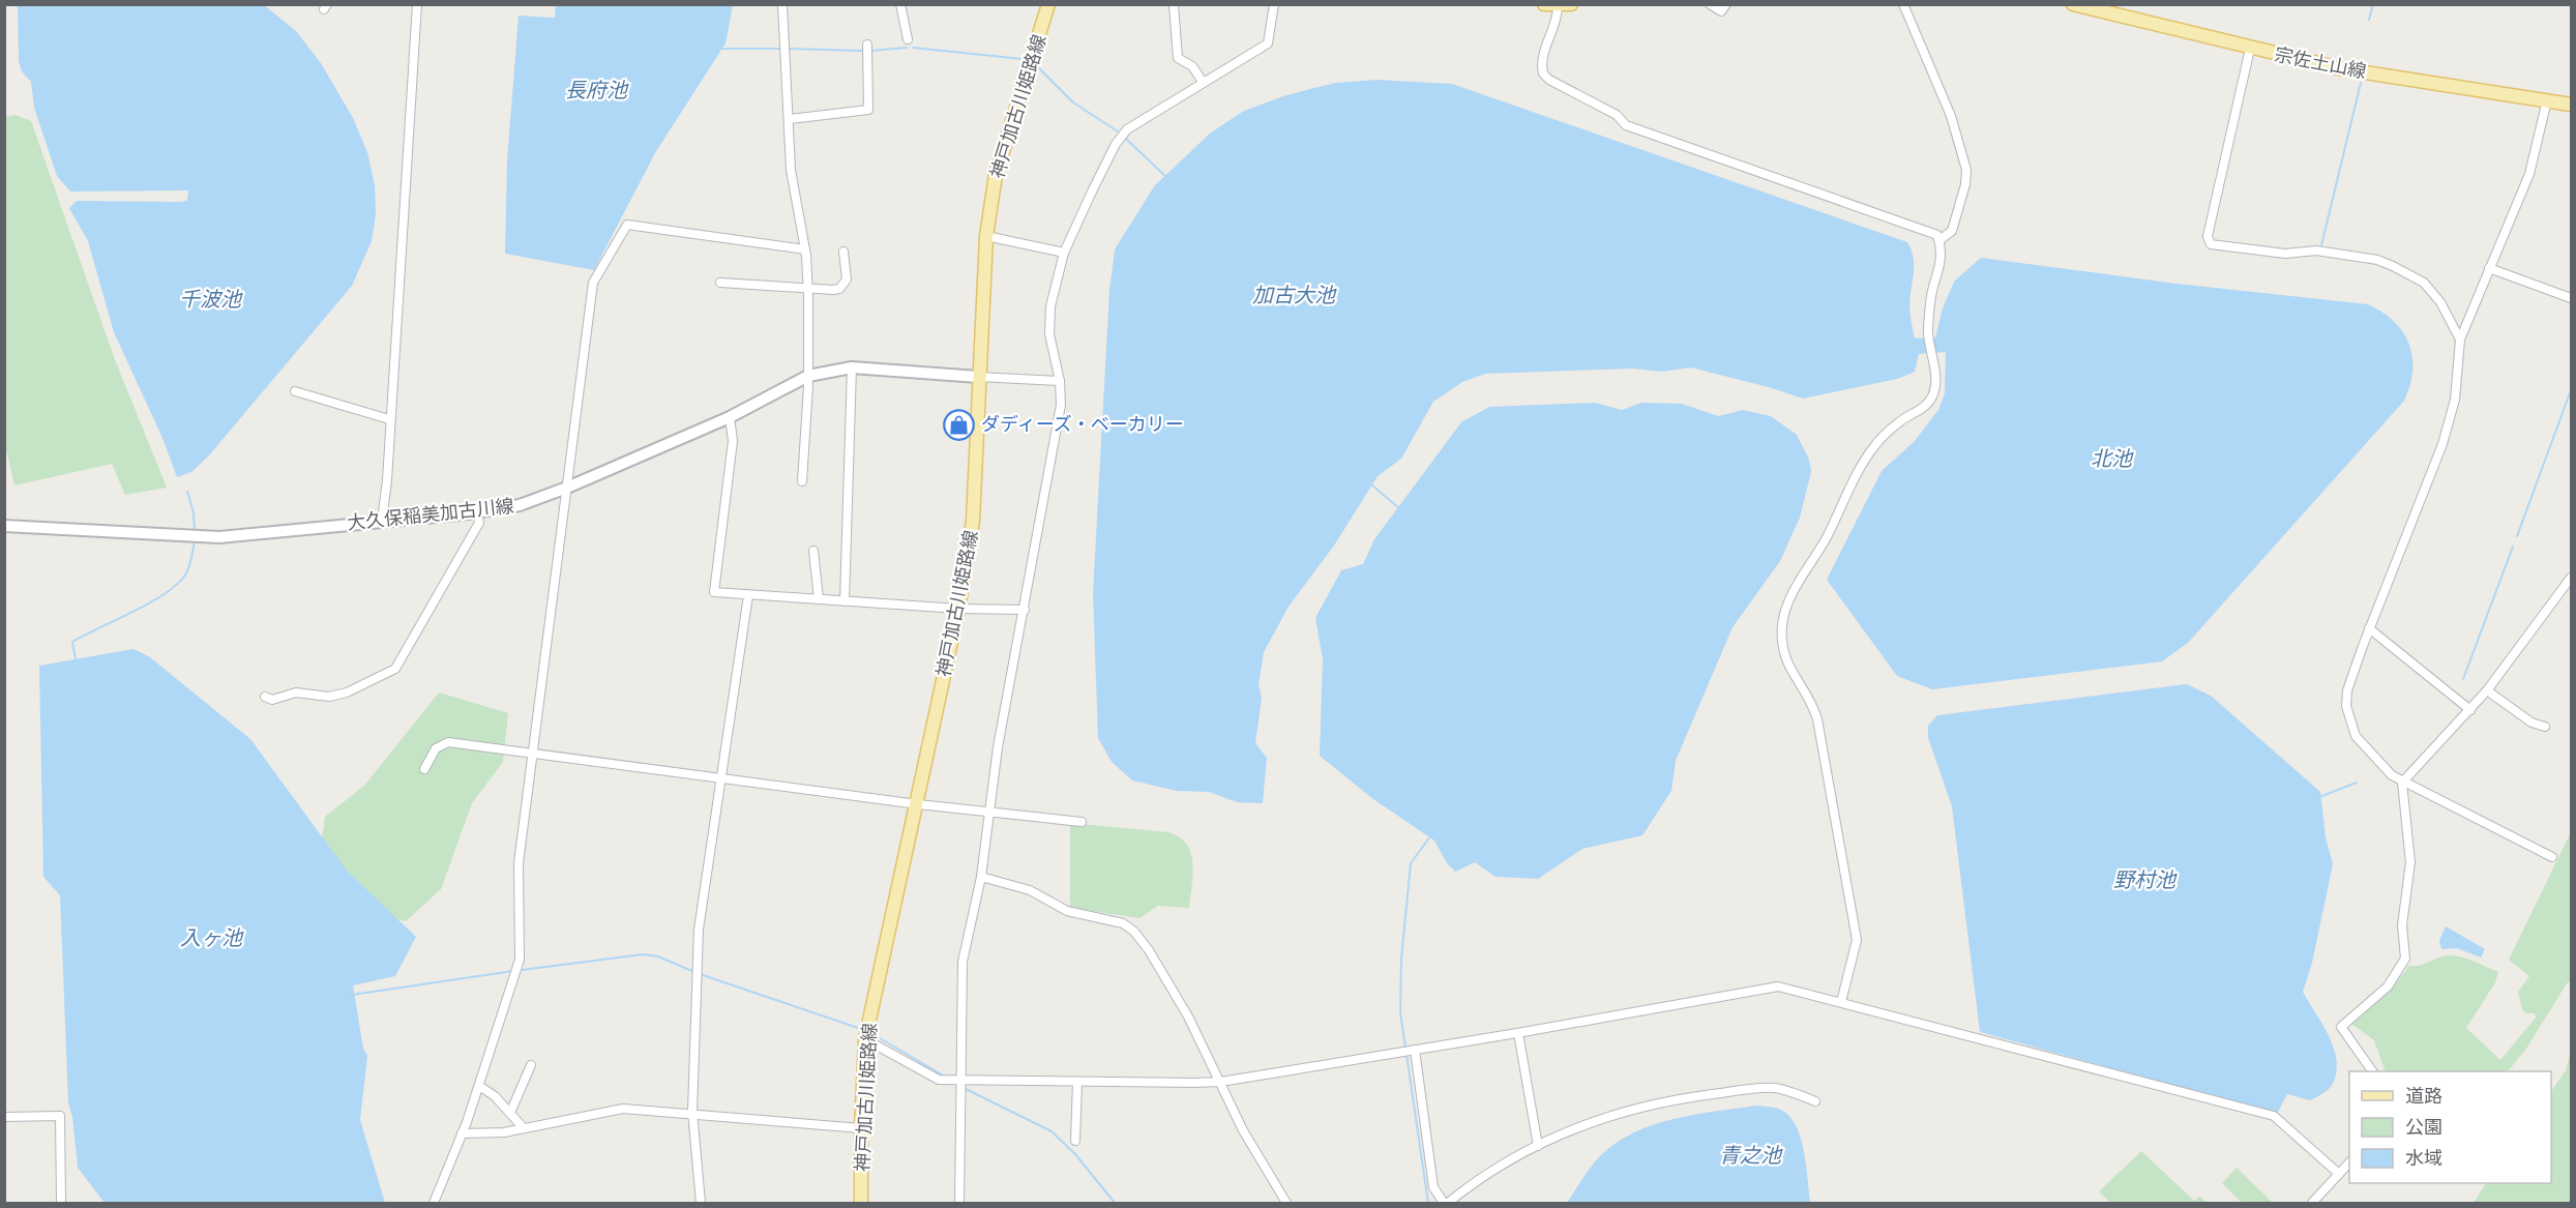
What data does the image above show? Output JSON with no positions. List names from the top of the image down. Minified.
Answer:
{"streets":{"main road":["宗佐土山線","神戸加古川姫路線","大久保稲美加古川線"]},"crossings":[["神戸加古川姫路線","大久保稲美加古川線"]],"water":["長府池","加古大池","千波池","北池","野村池","入ヶ池","青之池"],"places":{"shop":["ダディーズ・ベーカリー"]},"legend":["道路","公園","水域"]}
